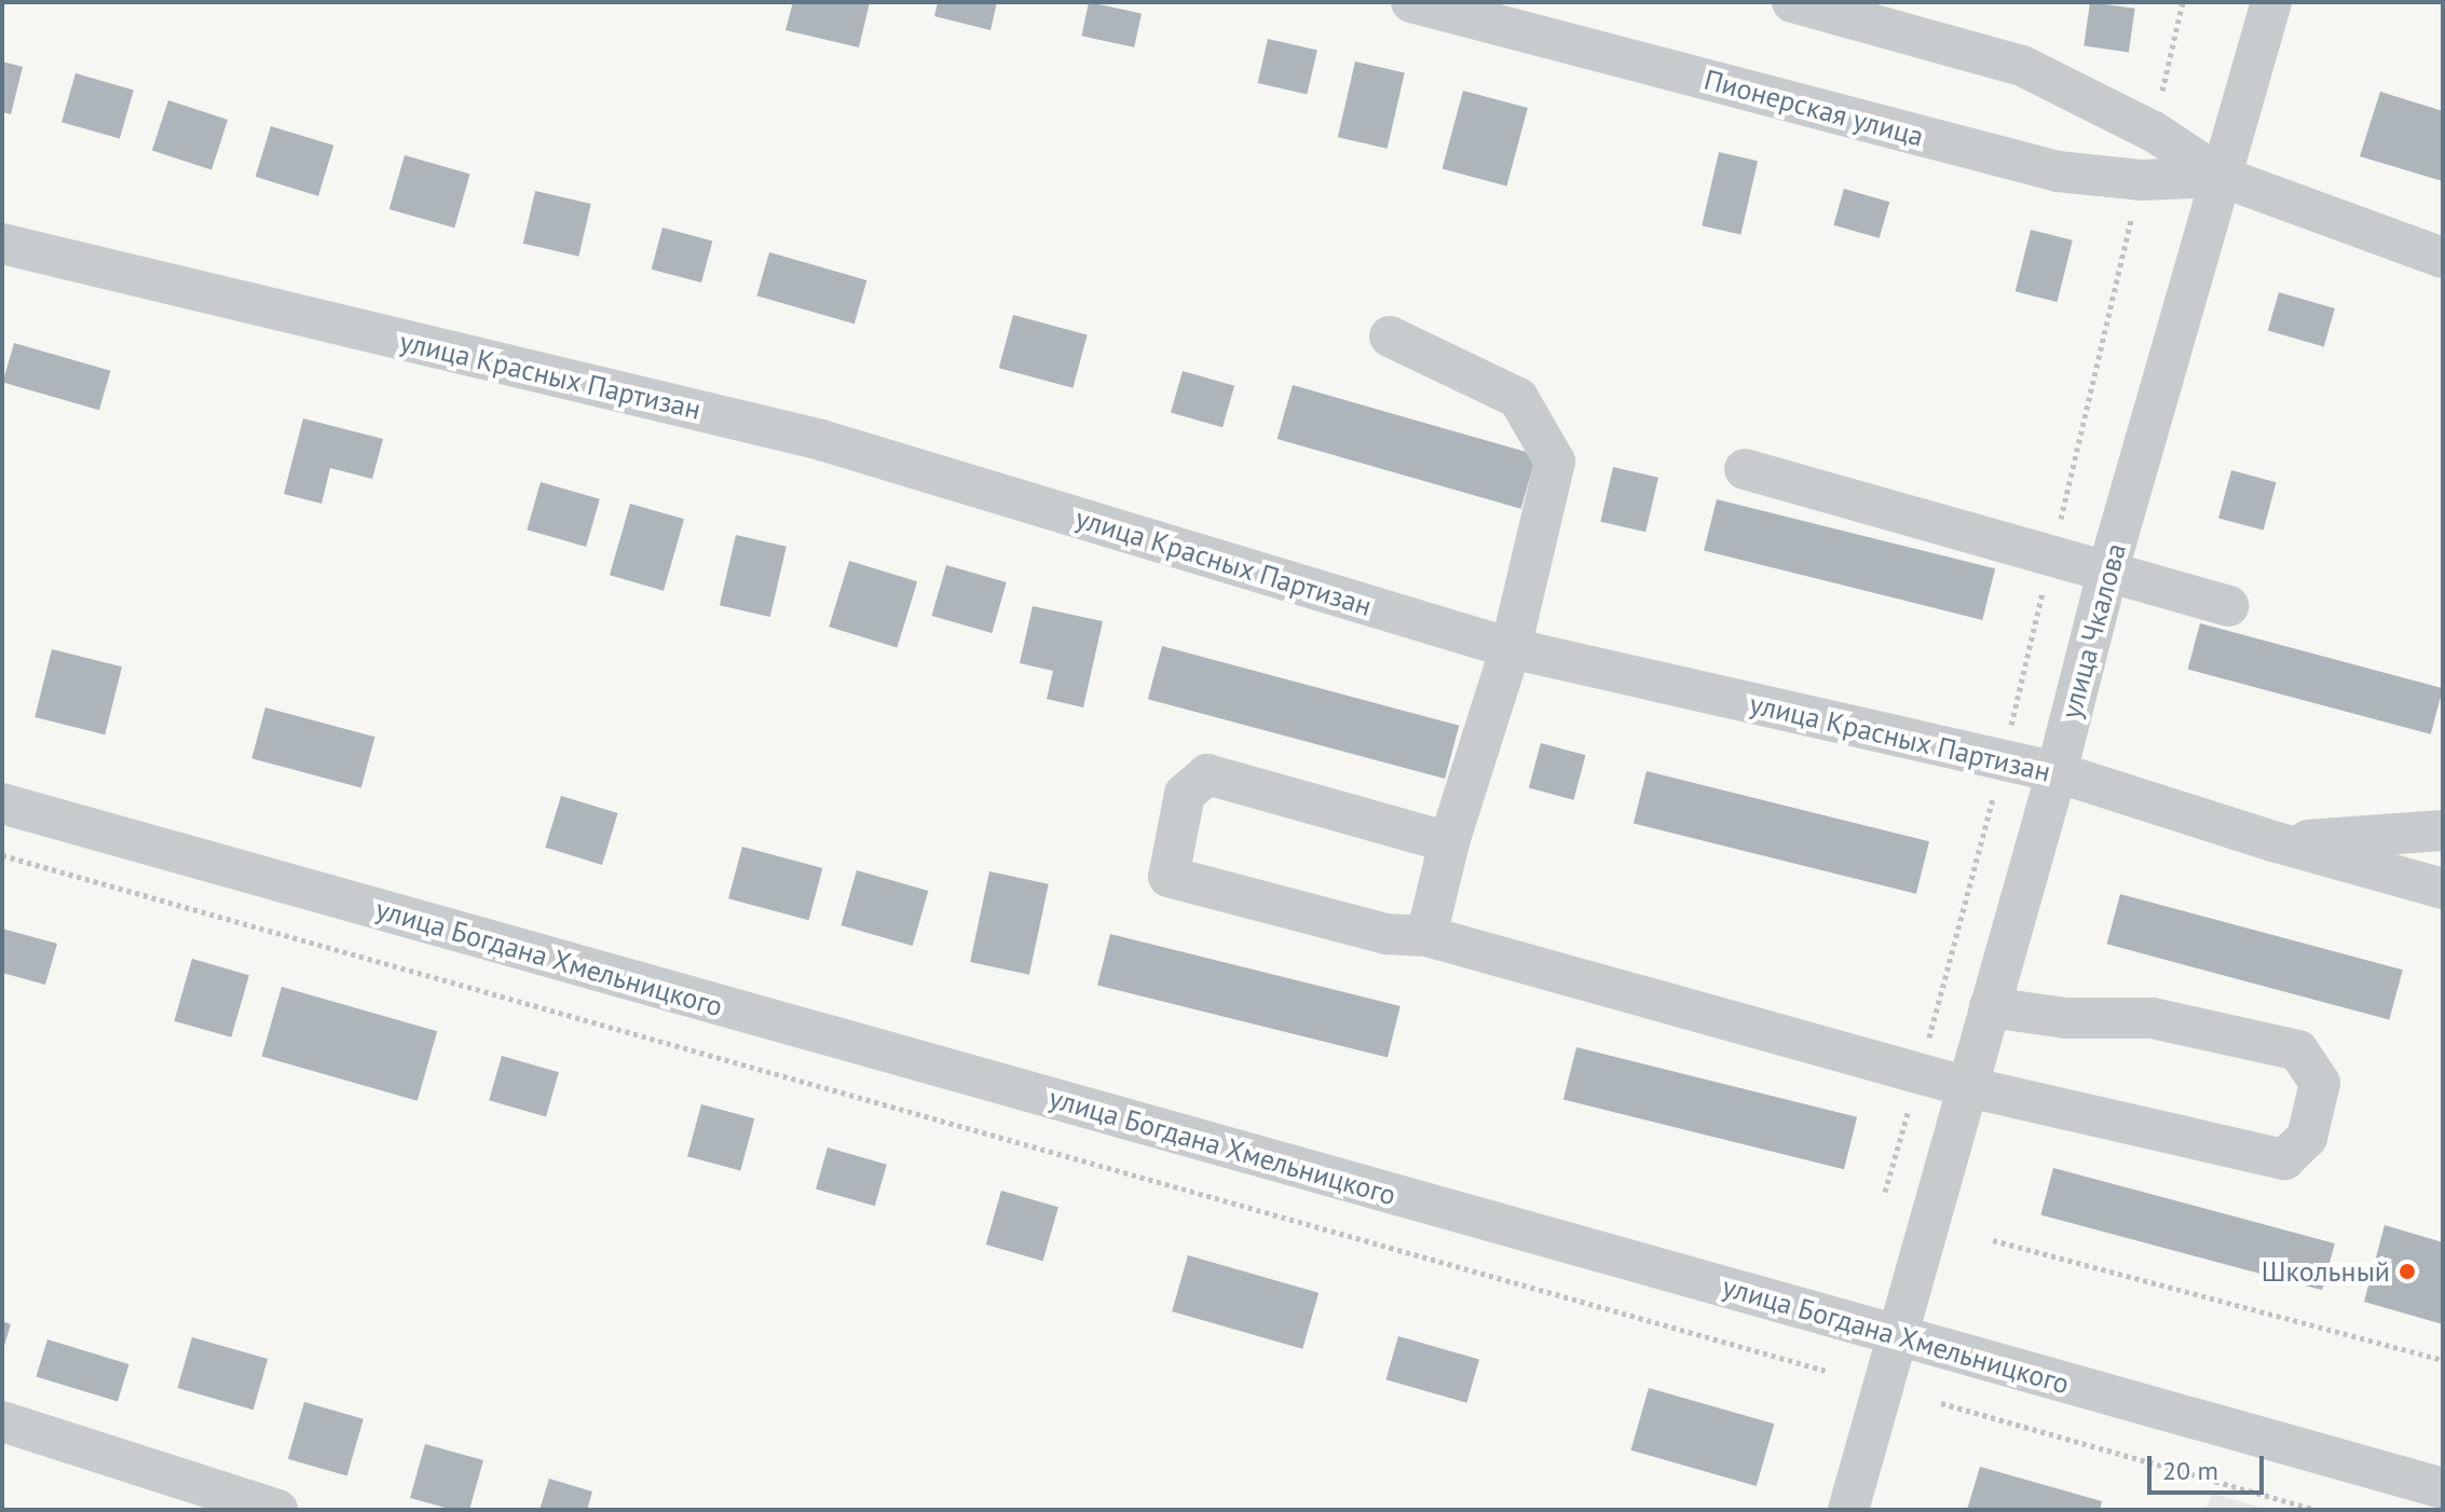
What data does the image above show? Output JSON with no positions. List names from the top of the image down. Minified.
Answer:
{"streets":{"street":["Пионерская улица","улица Красных Партизан","улица Чкалова","улица Богдана Хмельницкого"]},"crossings":[["Пионерская улица","улица Чкалова"],["улица Красных Партизан","улица Чкалова"],["улица Чкалова","улица Богдана Хмельницкого"]],"places":["Школьный"],"scale_bar":"20 m"}
